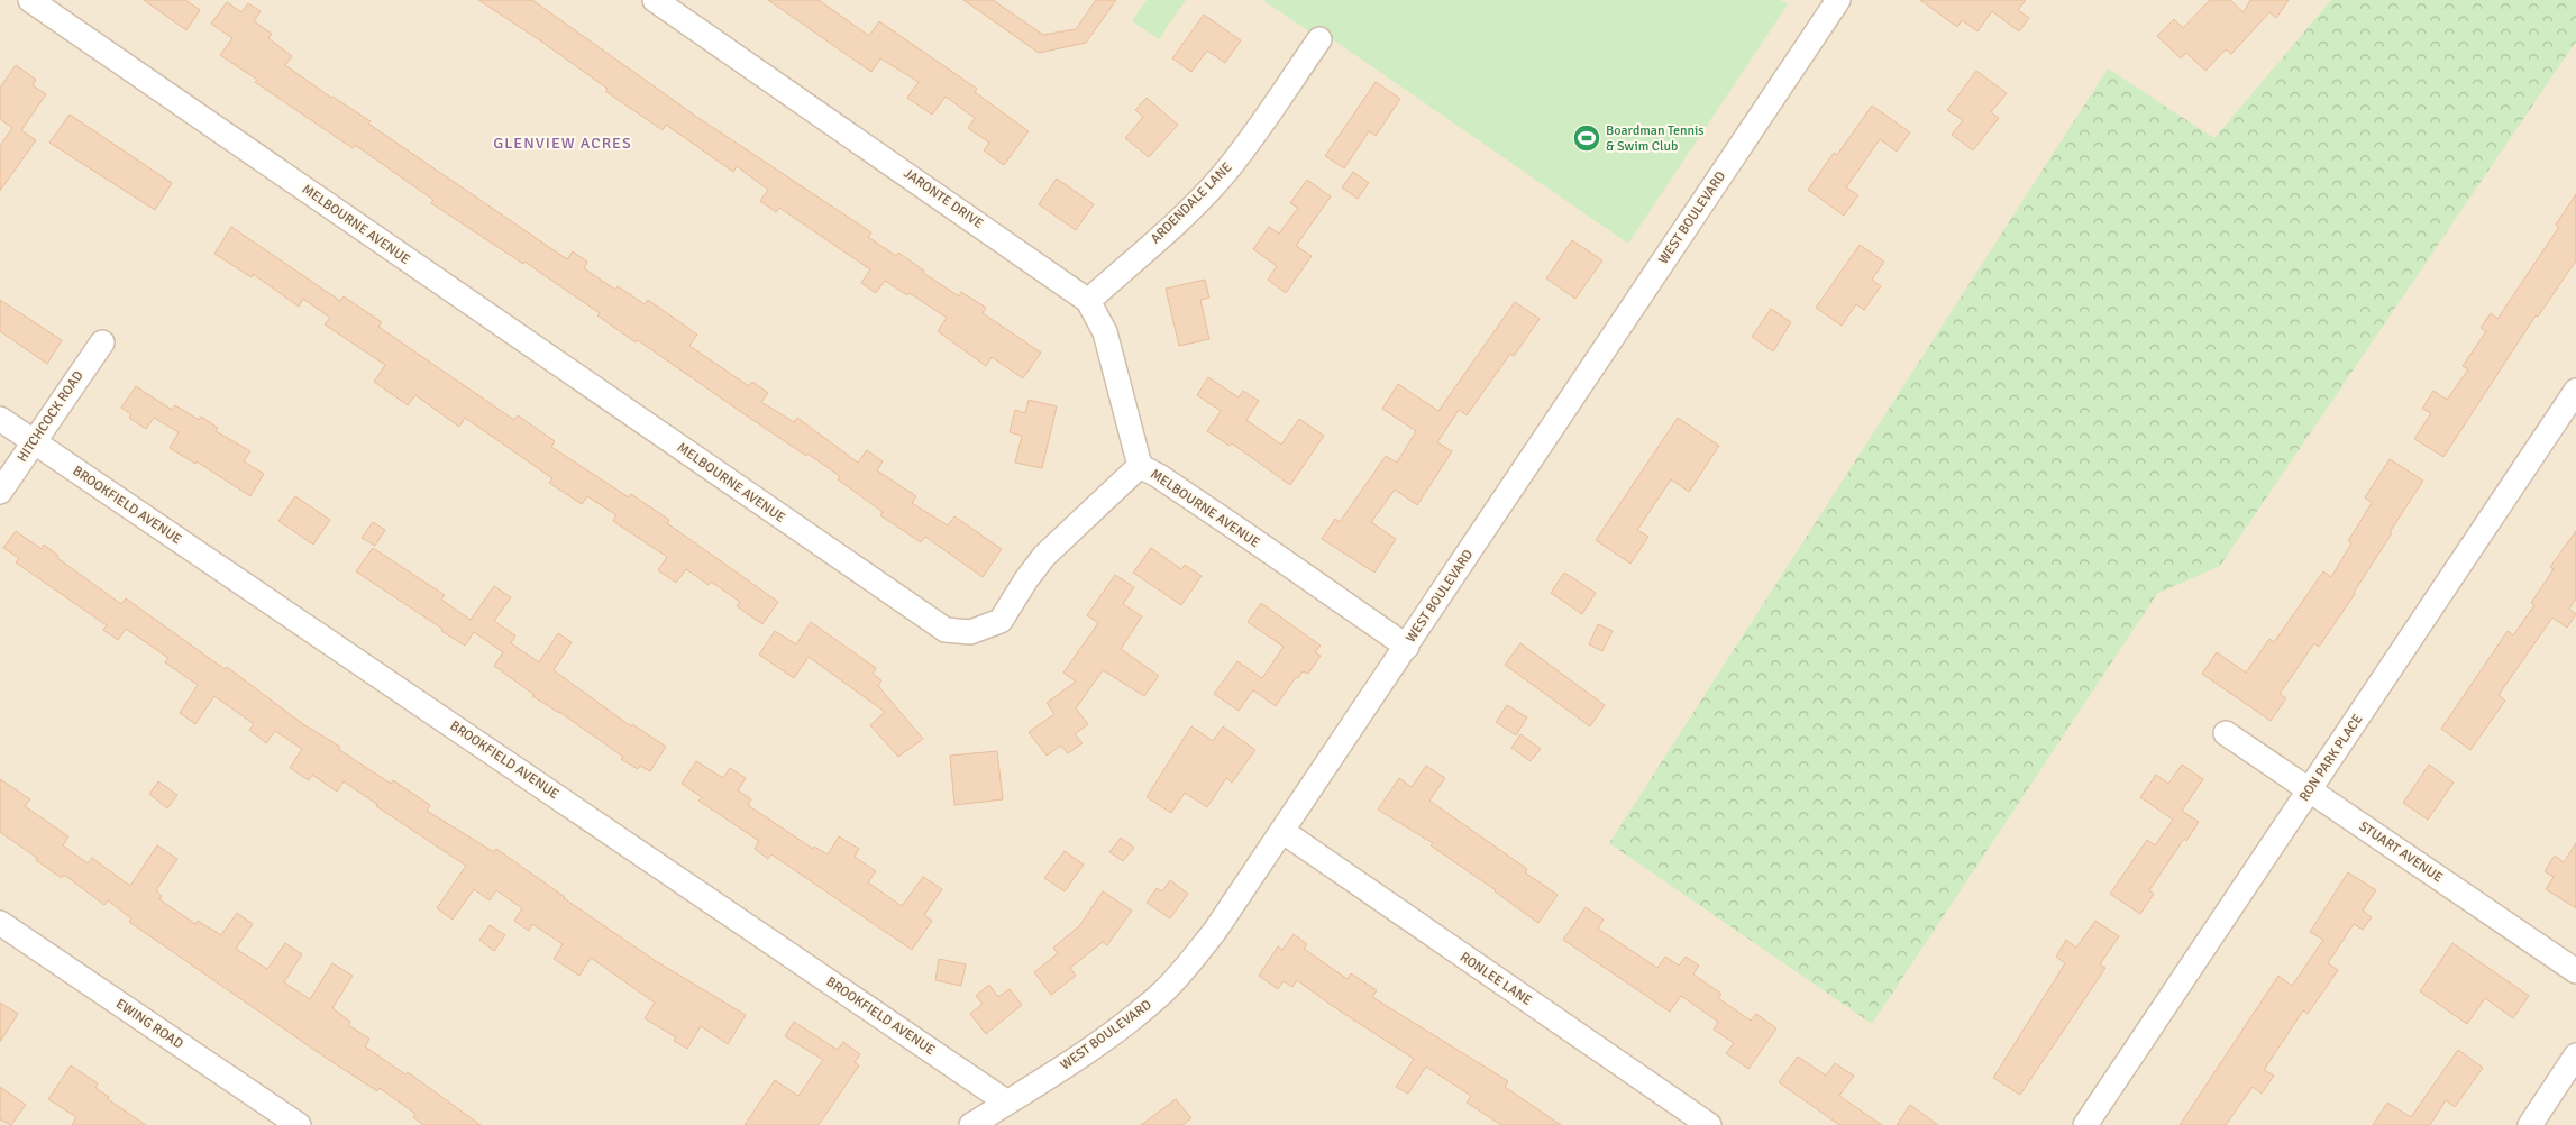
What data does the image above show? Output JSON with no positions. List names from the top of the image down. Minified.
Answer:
{"streets":{"street":["JARONTE DRIVE","ARDENDALE LANE","WEST BOULEVARD","MELBOURNE AVENUE","HITCHCOCK ROAD","BROOKFIELD AVENUE","RON PARK PLACE","STUART AVENUE","RONLEE LANE","EWING ROAD"]},"crossings":[["JARONTE DRIVE","ARDENDALE LANE"],["JARONTE DRIVE","MELBOURNE AVENUE"],["WEST BOULEVARD","MELBOURNE AVENUE"],["WEST BOULEVARD","BROOKFIELD AVENUE"],["WEST BOULEVARD","RONLEE LANE"],["HITCHCOCK ROAD","BROOKFIELD AVENUE"],["RON PARK PLACE","STUART AVENUE"]],"districts":["GLENVIEW ACRES"],"places":{"sports":["Boardman Tennis & Swim Club"]}}
